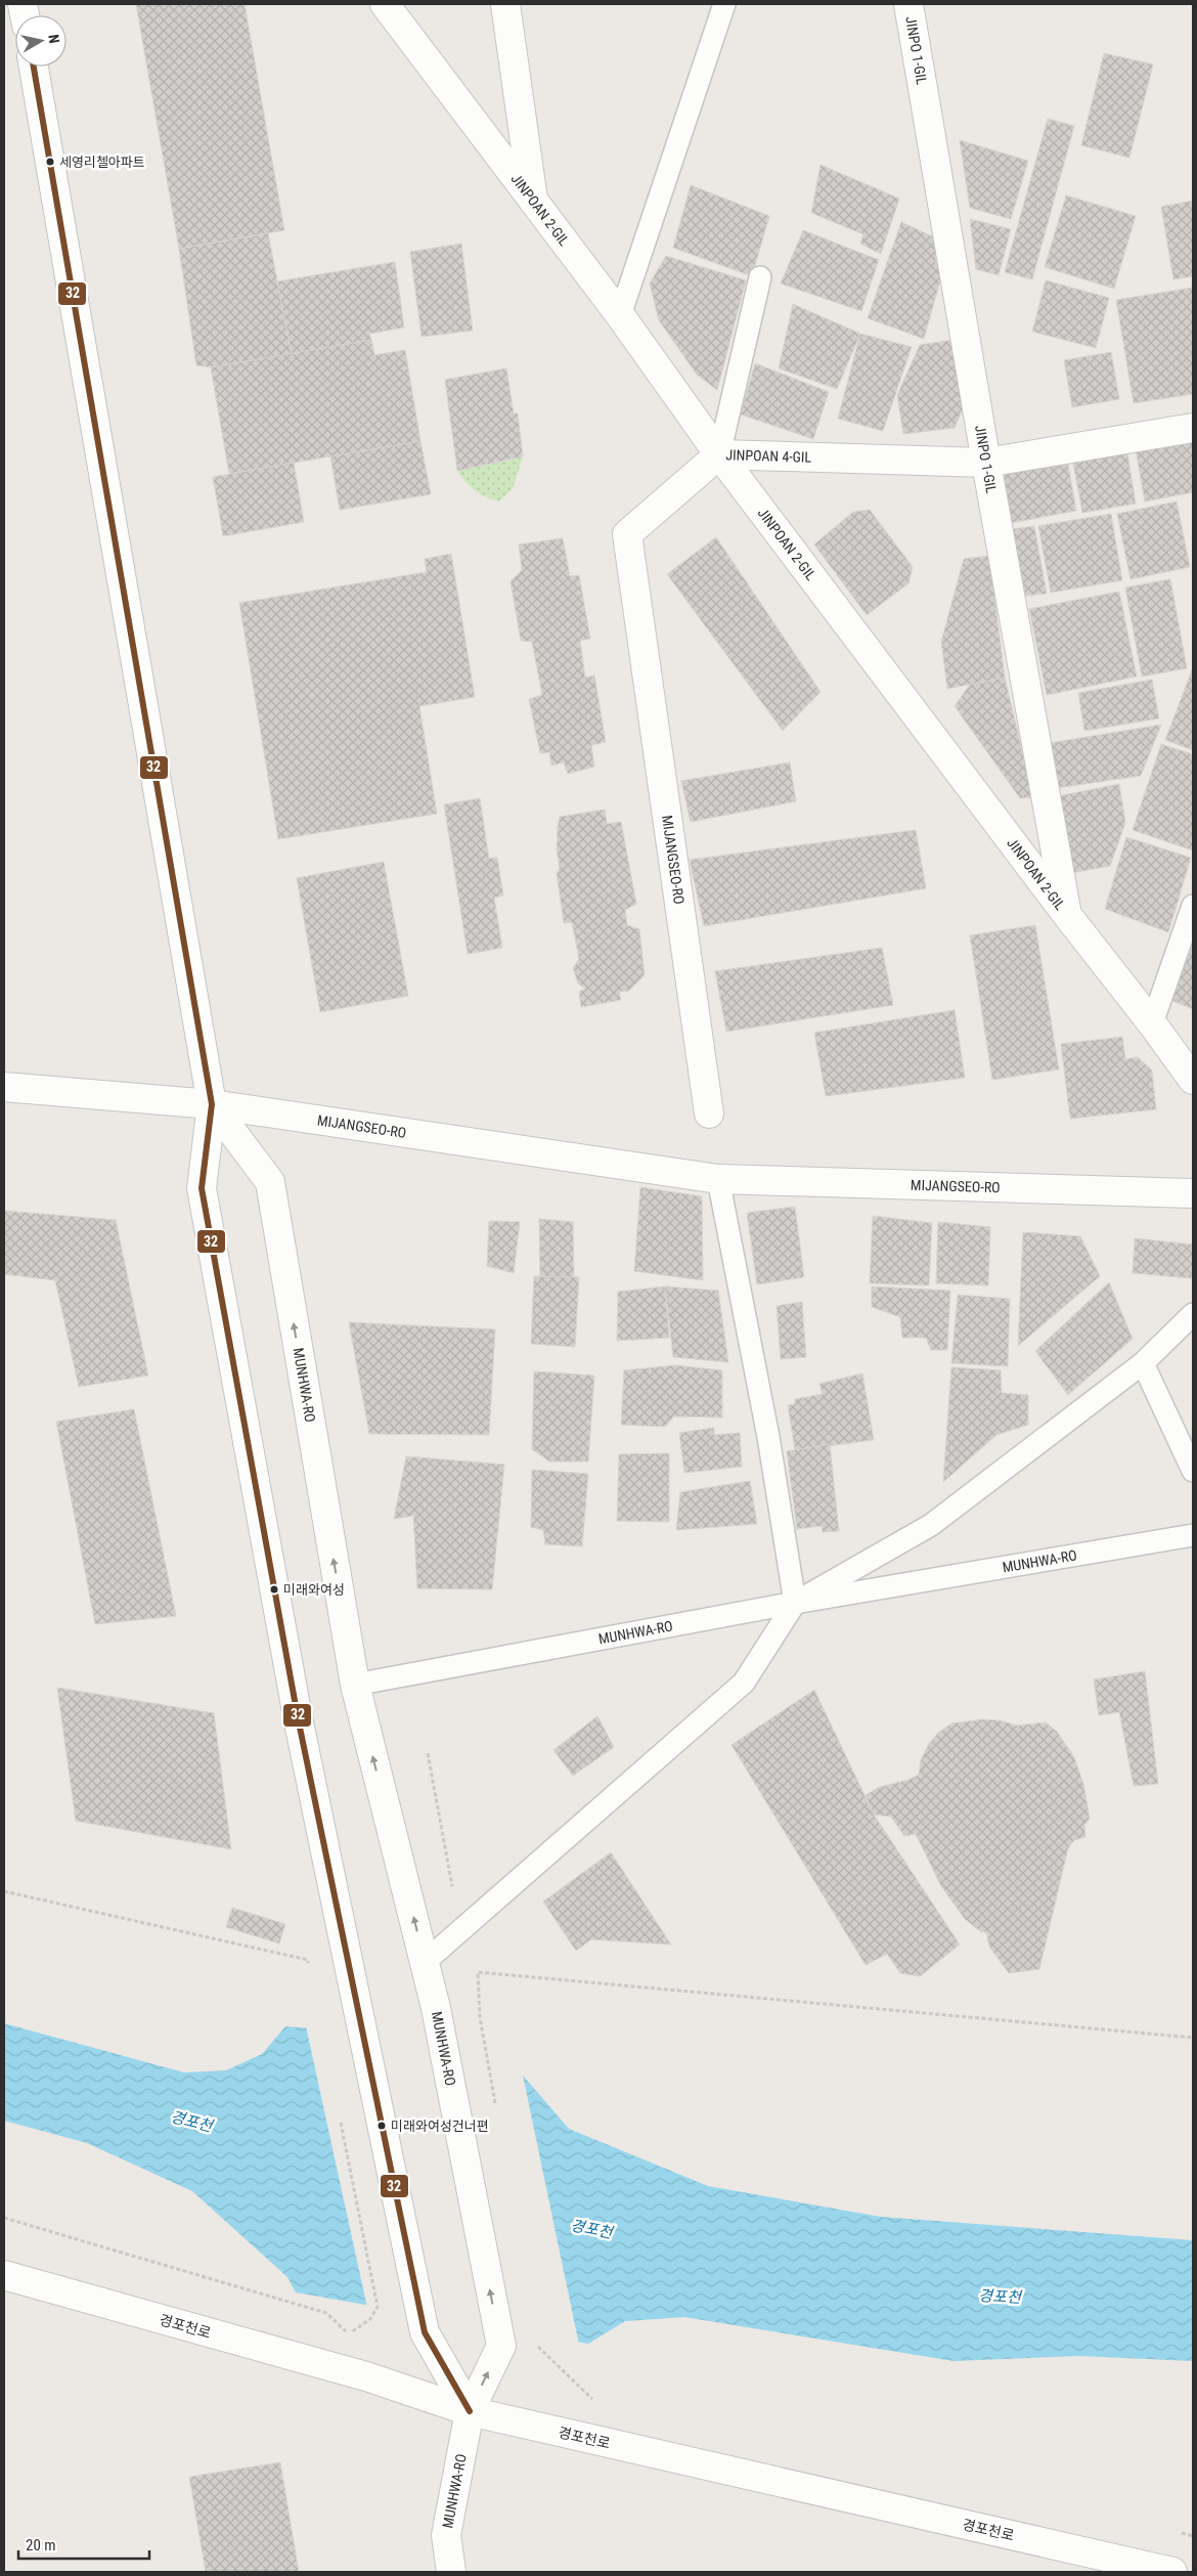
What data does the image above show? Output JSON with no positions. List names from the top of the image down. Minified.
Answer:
{"streets":{"street":["JINPO 1-GIL","JINPOAN 2-GIL","JINPOAN 4-GIL","MIJANGSEO-RO","MUNHWA-RO","경포천로"]},"crossings":[["JINPO 1-GIL","JINPOAN 2-GIL"],["JINPO 1-GIL","JINPOAN 4-GIL"],["JINPOAN 2-GIL","JINPOAN 4-GIL"],["JINPOAN 4-GIL","MIJANGSEO-RO"],["MIJANGSEO-RO","MUNHWA-RO"],["MUNHWA-RO","경포천로"]],"water":["경포천"],"places":["세영리첼아파트","미래와여성","미래와여성건너편"],"lines":["transit line 32"],"scale_bar":"20 m","north":"right"}
